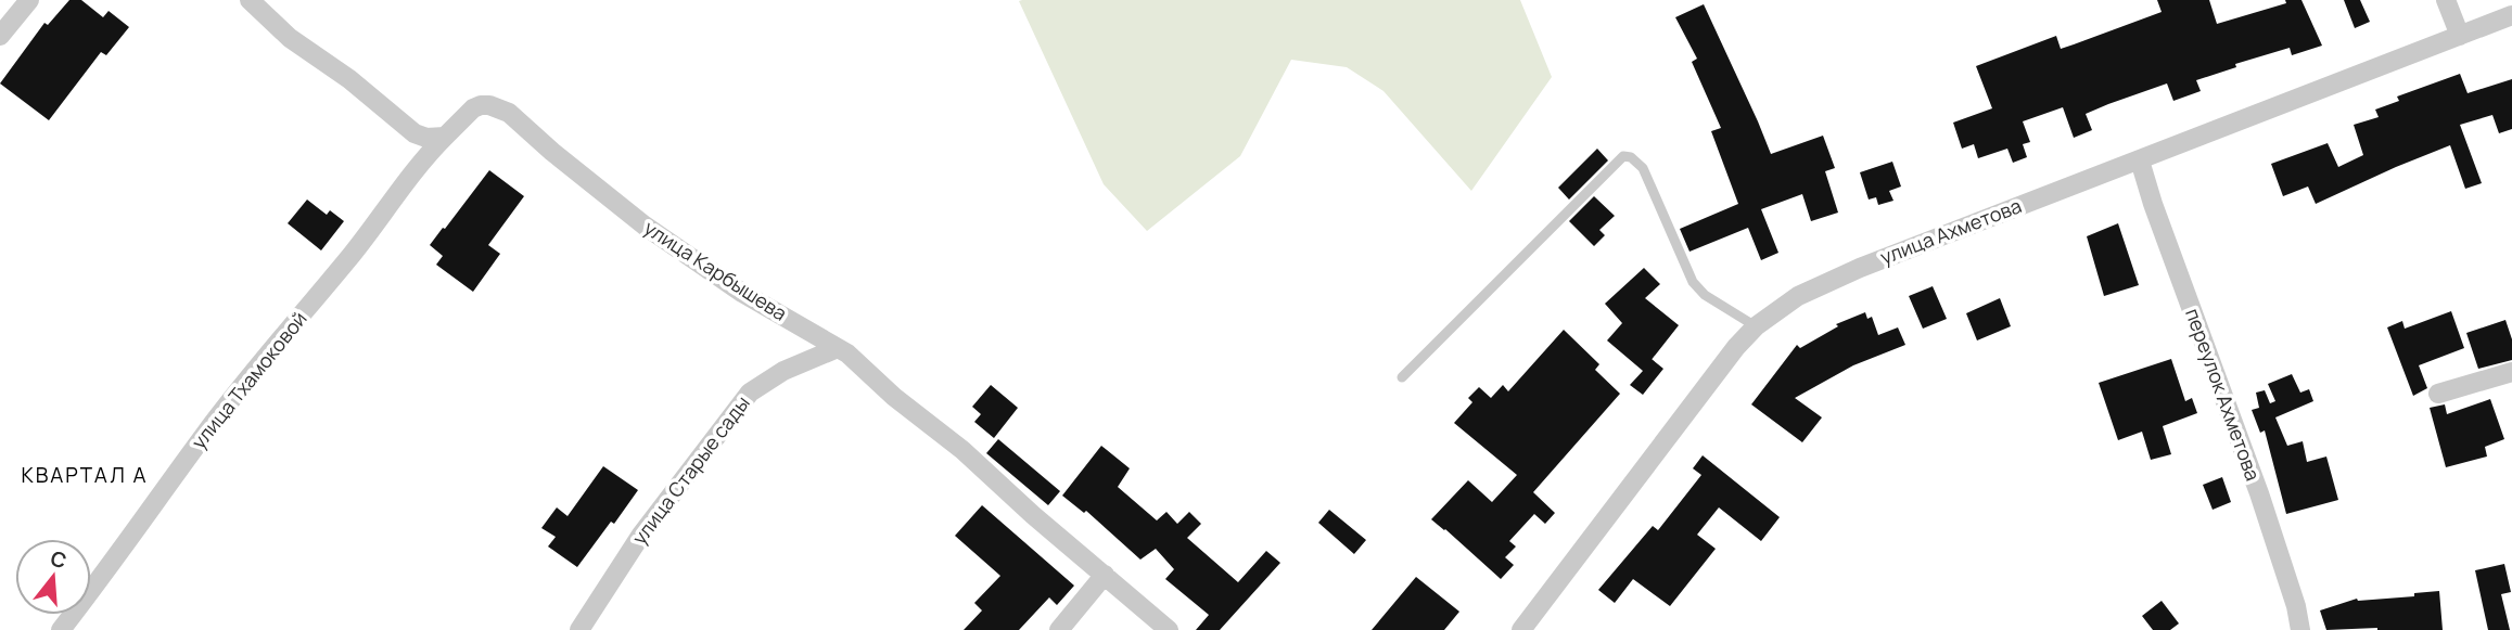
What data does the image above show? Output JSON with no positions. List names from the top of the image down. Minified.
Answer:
{"streets":{"street":["улица Ахметова","улица Карбышева","улица Тхамоковой","переулок Ахметова","улица Старые сады"]},"crossings":[["улица Ахметова","переулок Ахметова"],["улица Карбышева","улица Тхамоковой"],["улица Карбышева","улица Старые сады"]],"districts":["КВАРТАЛ А"],"north":"top"}
